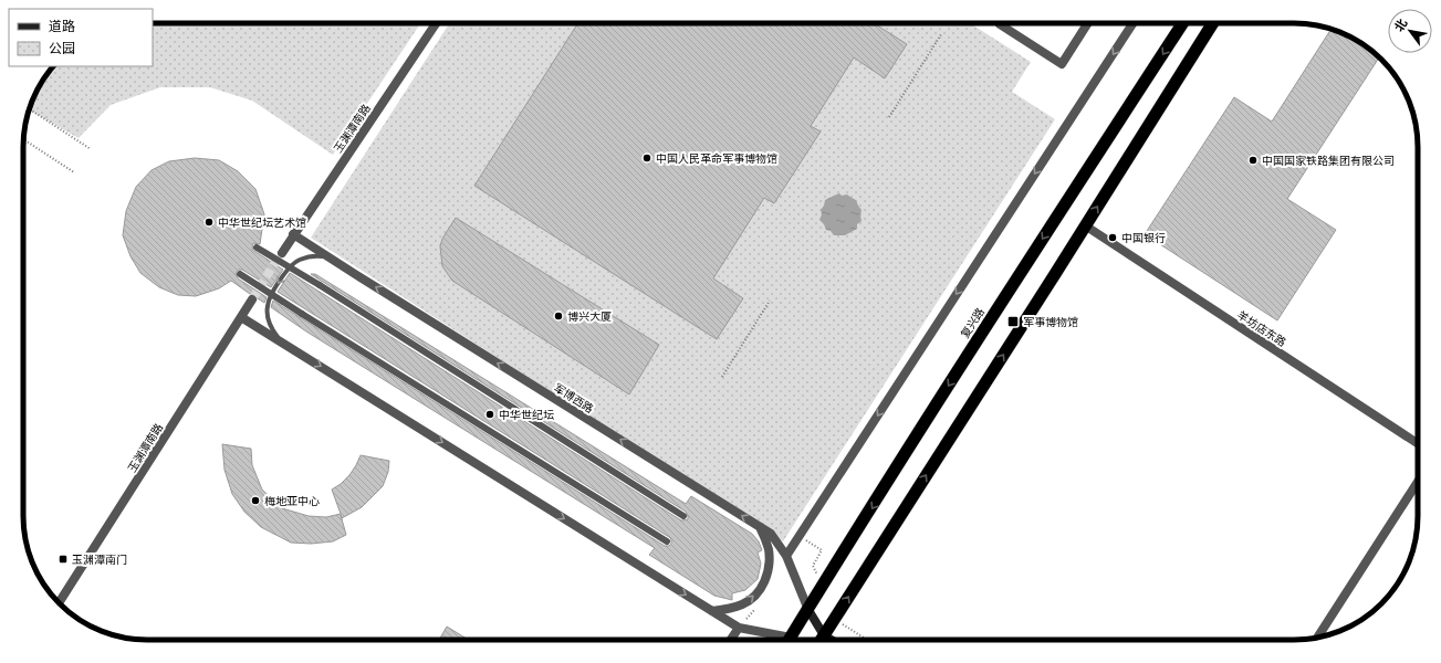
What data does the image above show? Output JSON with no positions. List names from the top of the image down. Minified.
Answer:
{"streets":{"highway":["复兴路"],"street":["玉渊潭南路","羊坊店东路","军博西路"]},"crossings":[["玉渊潭南路","军博西路"],["复兴路","军博西路"]],"places":{"other":["中国人民革命军事博物馆","中国国家铁路集团有限公司","中华世纪坛艺术馆","中国银行","博兴大厦","中华世纪坛","梅地亚中心"],"transit":["军事博物馆","玉渊潭南门"]},"legend":["道路","公园"],"north":"top left"}
